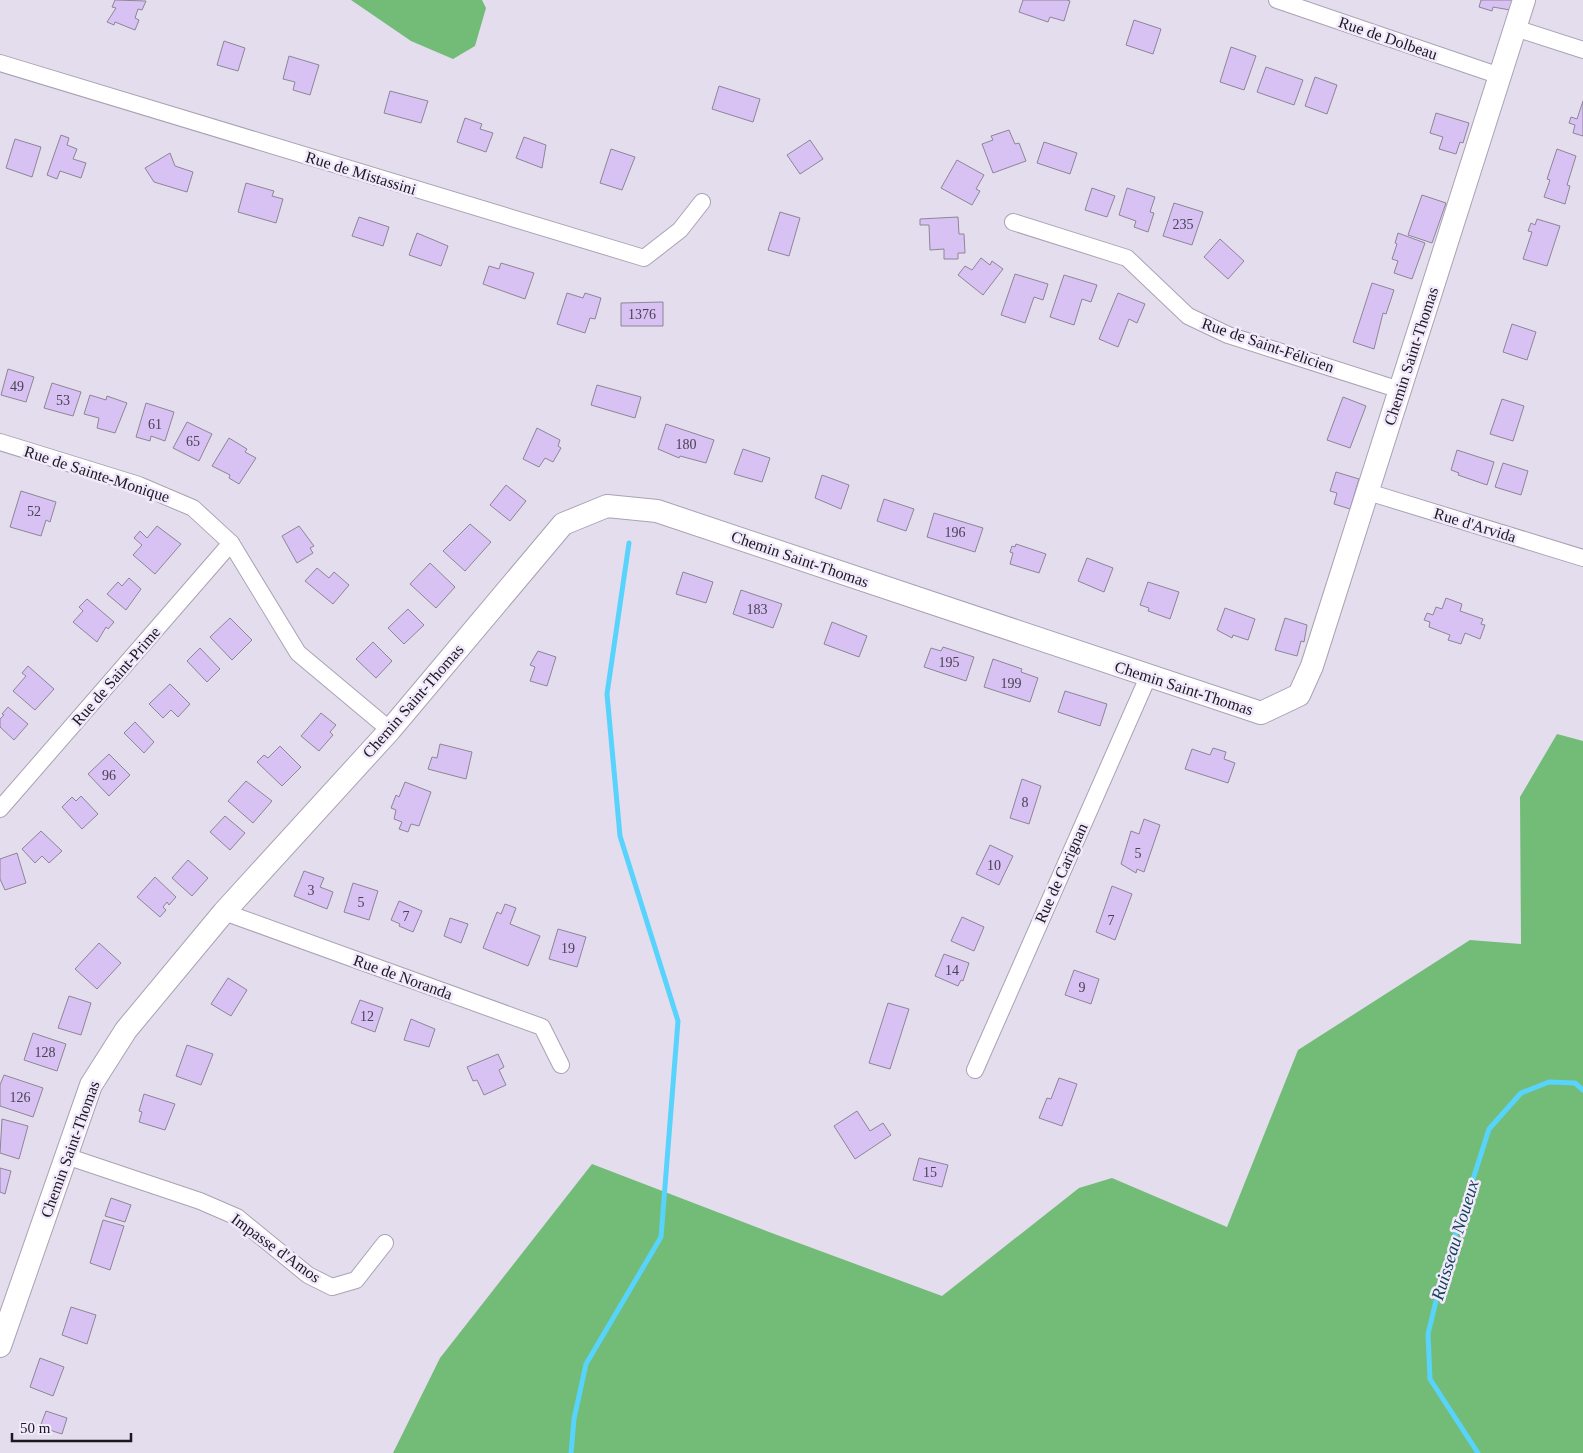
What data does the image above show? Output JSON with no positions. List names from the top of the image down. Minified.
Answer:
{"streets":{"street":["Rue de Dolbeau","Rue de Mistassini","Rue de Saint-Félicien","Chemin Saint-Thomas","Rue de Sainte-Monique","Rue d'Arvida","Rue de Saint-Prime","Rue de Carignan","Rue de Noranda","Impasse d'Amos"]},"crossings":[["Rue de Dolbeau","Chemin Saint-Thomas"],["Rue de Saint-Félicien","Chemin Saint-Thomas"],["Chemin Saint-Thomas","Rue de Sainte-Monique"],["Chemin Saint-Thomas","Rue d'Arvida"],["Chemin Saint-Thomas","Rue de Carignan"],["Chemin Saint-Thomas","Rue de Noranda"],["Chemin Saint-Thomas","Impasse d'Amos"],["Rue de Sainte-Monique","Rue de Saint-Prime"]],"water":["Ruisseau Noueux"],"house_numbers":["235","1376","49","53","61","65","180","52","196","183","195","199","96","8","5","10","3","5","7","7","19","14","9","12","128","126","15"],"scale_bar":"50 m"}
